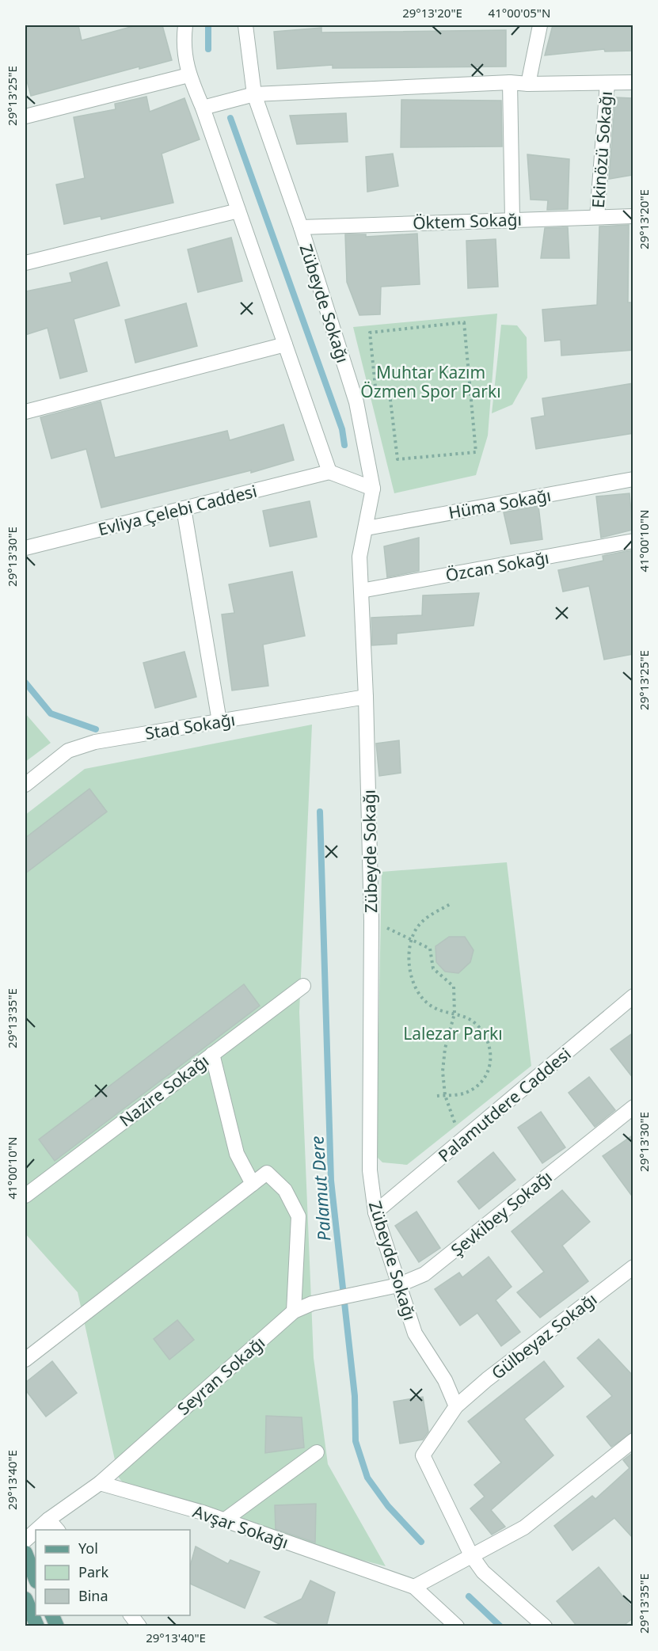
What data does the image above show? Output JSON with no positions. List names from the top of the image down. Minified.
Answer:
{"streets":{"street":["Ekinözü Sokağı","Öktem Sokağı","Zübeyde Sokağı","Hüma Sokağı","Evliya Çelebi Caddesi","Özcan Sokağı","Stad Sokağı","Nazire Sokağı","Palamutdere Caddesi","Şevkibey Sokağı","Gülbeyaz Sokağı","Seyran Sokağı","Avşar Sokağı"]},"crossings":[["Ekinözü Sokağı","Öktem Sokağı"],["Öktem Sokağı","Zübeyde Sokağı"],["Zübeyde Sokağı","Hüma Sokağı"],["Zübeyde Sokağı","Özcan Sokağı"],["Zübeyde Sokağı","Stad Sokağı"],["Zübeyde Sokağı","Palamutdere Caddesi"],["Zübeyde Sokağı","Şevkibey Sokağı"],["Zübeyde Sokağı","Gülbeyaz Sokağı"],["Şevkibey Sokağı","Seyran Sokağı"],["Seyran Sokağı","Avşar Sokağı"]],"water":["Palamut Dere"],"parks":["Muhtar Kazım Özmen Spor Parkı","Lalezar Parkı"],"legend":["Yol","Park","Bina"],"coordinates":["29°13'20\"E","41°00'05\"N","29°13'25\"E","41°00'10\"N","29°13'30\"E","29°13'35\"E","29°13'40\"E"]}
